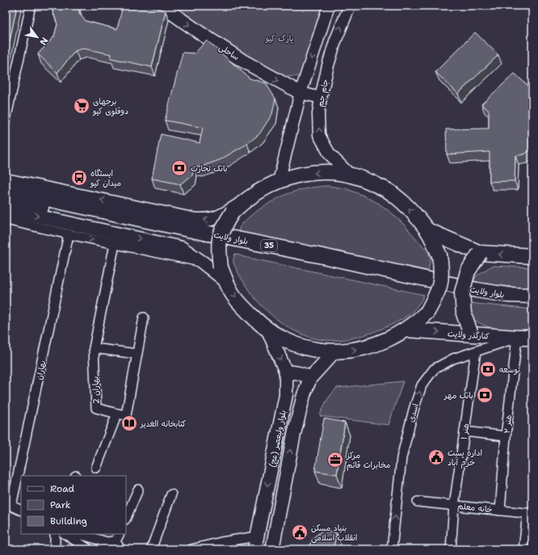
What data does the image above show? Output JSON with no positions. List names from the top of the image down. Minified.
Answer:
{"streets":{"main road":["ساحلی","بلوار ولایت","35","کنارگذر ولایت","بلوار ولیعصر (عج)"],"street":["جام جم","بهاران","بهاران 2","اسدی","هنر ۲","هنر ۱","خانه معلم"]},"crossings":[["کنارگذر ولایت","اسدی"],["کنارگذر ولایت","هنر ۲"],["اسدی","هنر ۲"],["اسدی","هنر ۱"],["هنر ۲","خانه معلم"],["هنر ۱","خانه معلم"]],"one_way":["ساحلی","اسدی"],"parks":["پارک کیو"],"places":{"supermarket":["برجهای دوقلوی کیو"],"bank":["بانک تجارت","توسعه","بانک مهر"],"bus stop":["ایستگاه میدان کیو"],"library":["کتابخانه الغدیر"],"public building":["اداره پست خرم آباد","بنیاد مسکن انقلاب اسلامی"],"office":["مرکز مخابرات قائم"]},"legend":["Road","Park","Building"],"north":"bottom right"}
